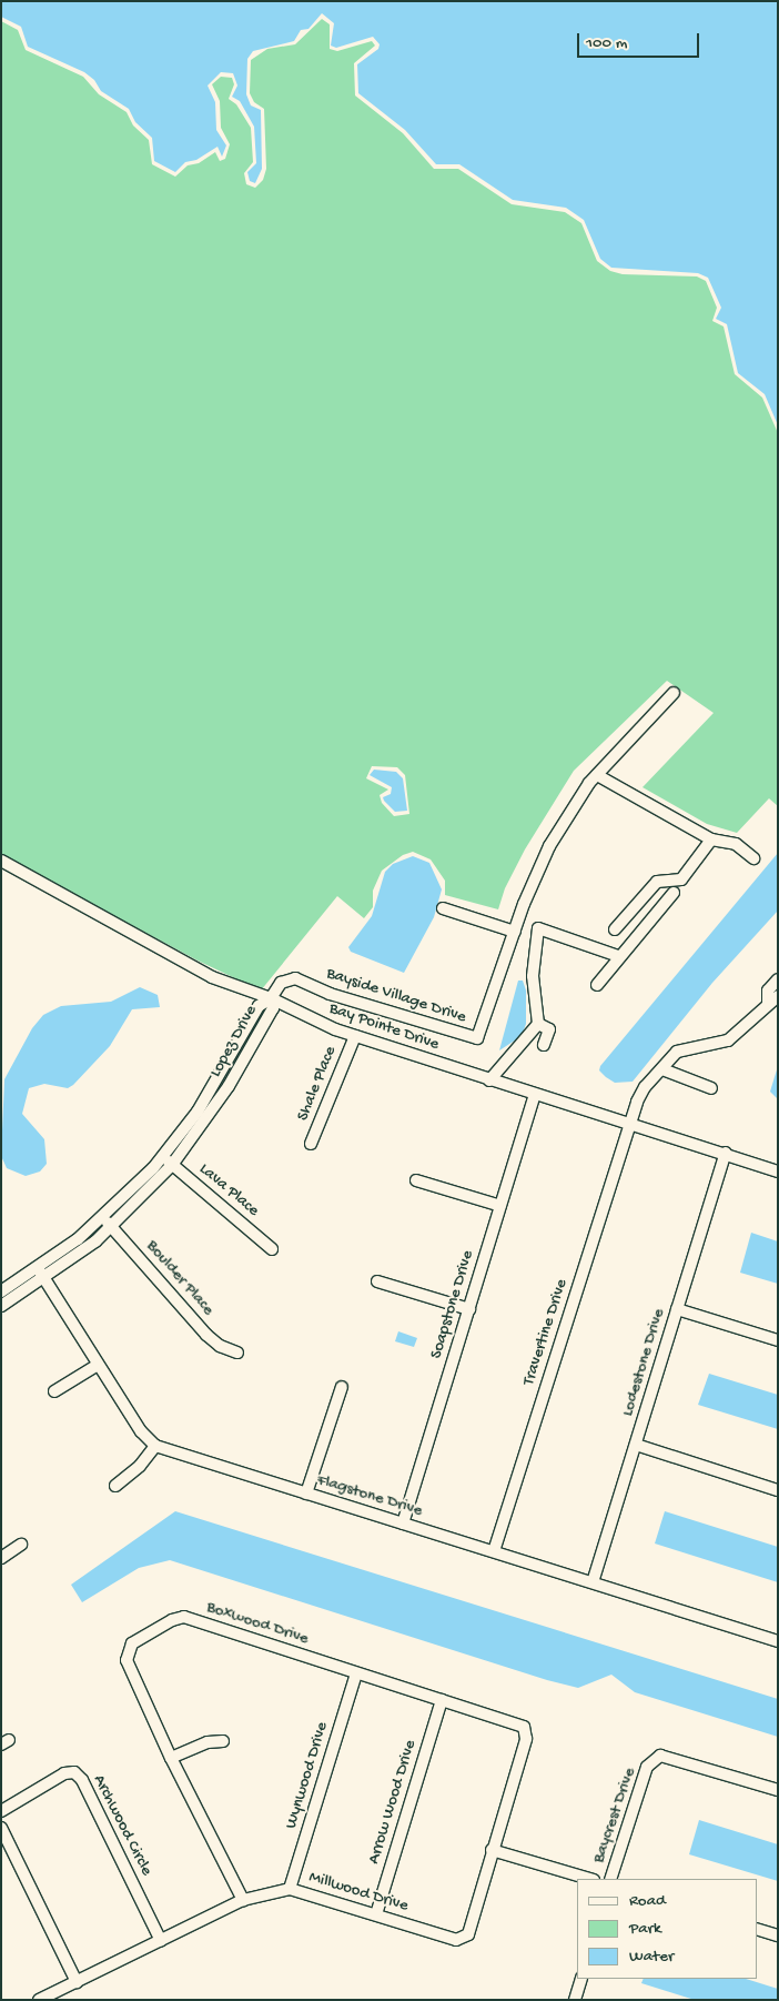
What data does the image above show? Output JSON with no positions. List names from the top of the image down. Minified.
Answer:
{"streets":{"street":["Bayside Village Drive","Bay Pointe Drive","Lopez Drive","Shale Place","Lava Place","Boulder Place","Soapstone Drive","Travertine Drive","Lodestone Drive","Flagstone Drive","Boxwood Drive","Wynwood Drive","Arrow Wood Drive","Baycrest Drive","Archwood Circle","Millwood Drive"]},"crossings":[["Bayside Village Drive","Bay Pointe Drive"],["Bayside Village Drive","Lopez Drive"],["Bay Pointe Drive","Lopez Drive"],["Bay Pointe Drive","Shale Place"],["Bay Pointe Drive","Soapstone Drive"],["Bay Pointe Drive","Travertine Drive"],["Bay Pointe Drive","Lodestone Drive"],["Lopez Drive","Lava Place"],["Lopez Drive","Boulder Place"],["Soapstone Drive","Flagstone Drive"],["Travertine Drive","Flagstone Drive"],["Lodestone Drive","Flagstone Drive"],["Boxwood Drive","Wynwood Drive"],["Boxwood Drive","Arrow Wood Drive"],["Boxwood Drive","Millwood Drive"],["Wynwood Drive","Millwood Drive"],["Arrow Wood Drive","Millwood Drive"],["Archwood Circle","Millwood Drive"]],"legend":["Road","Park","Water"],"scale_bar":"100 m"}
